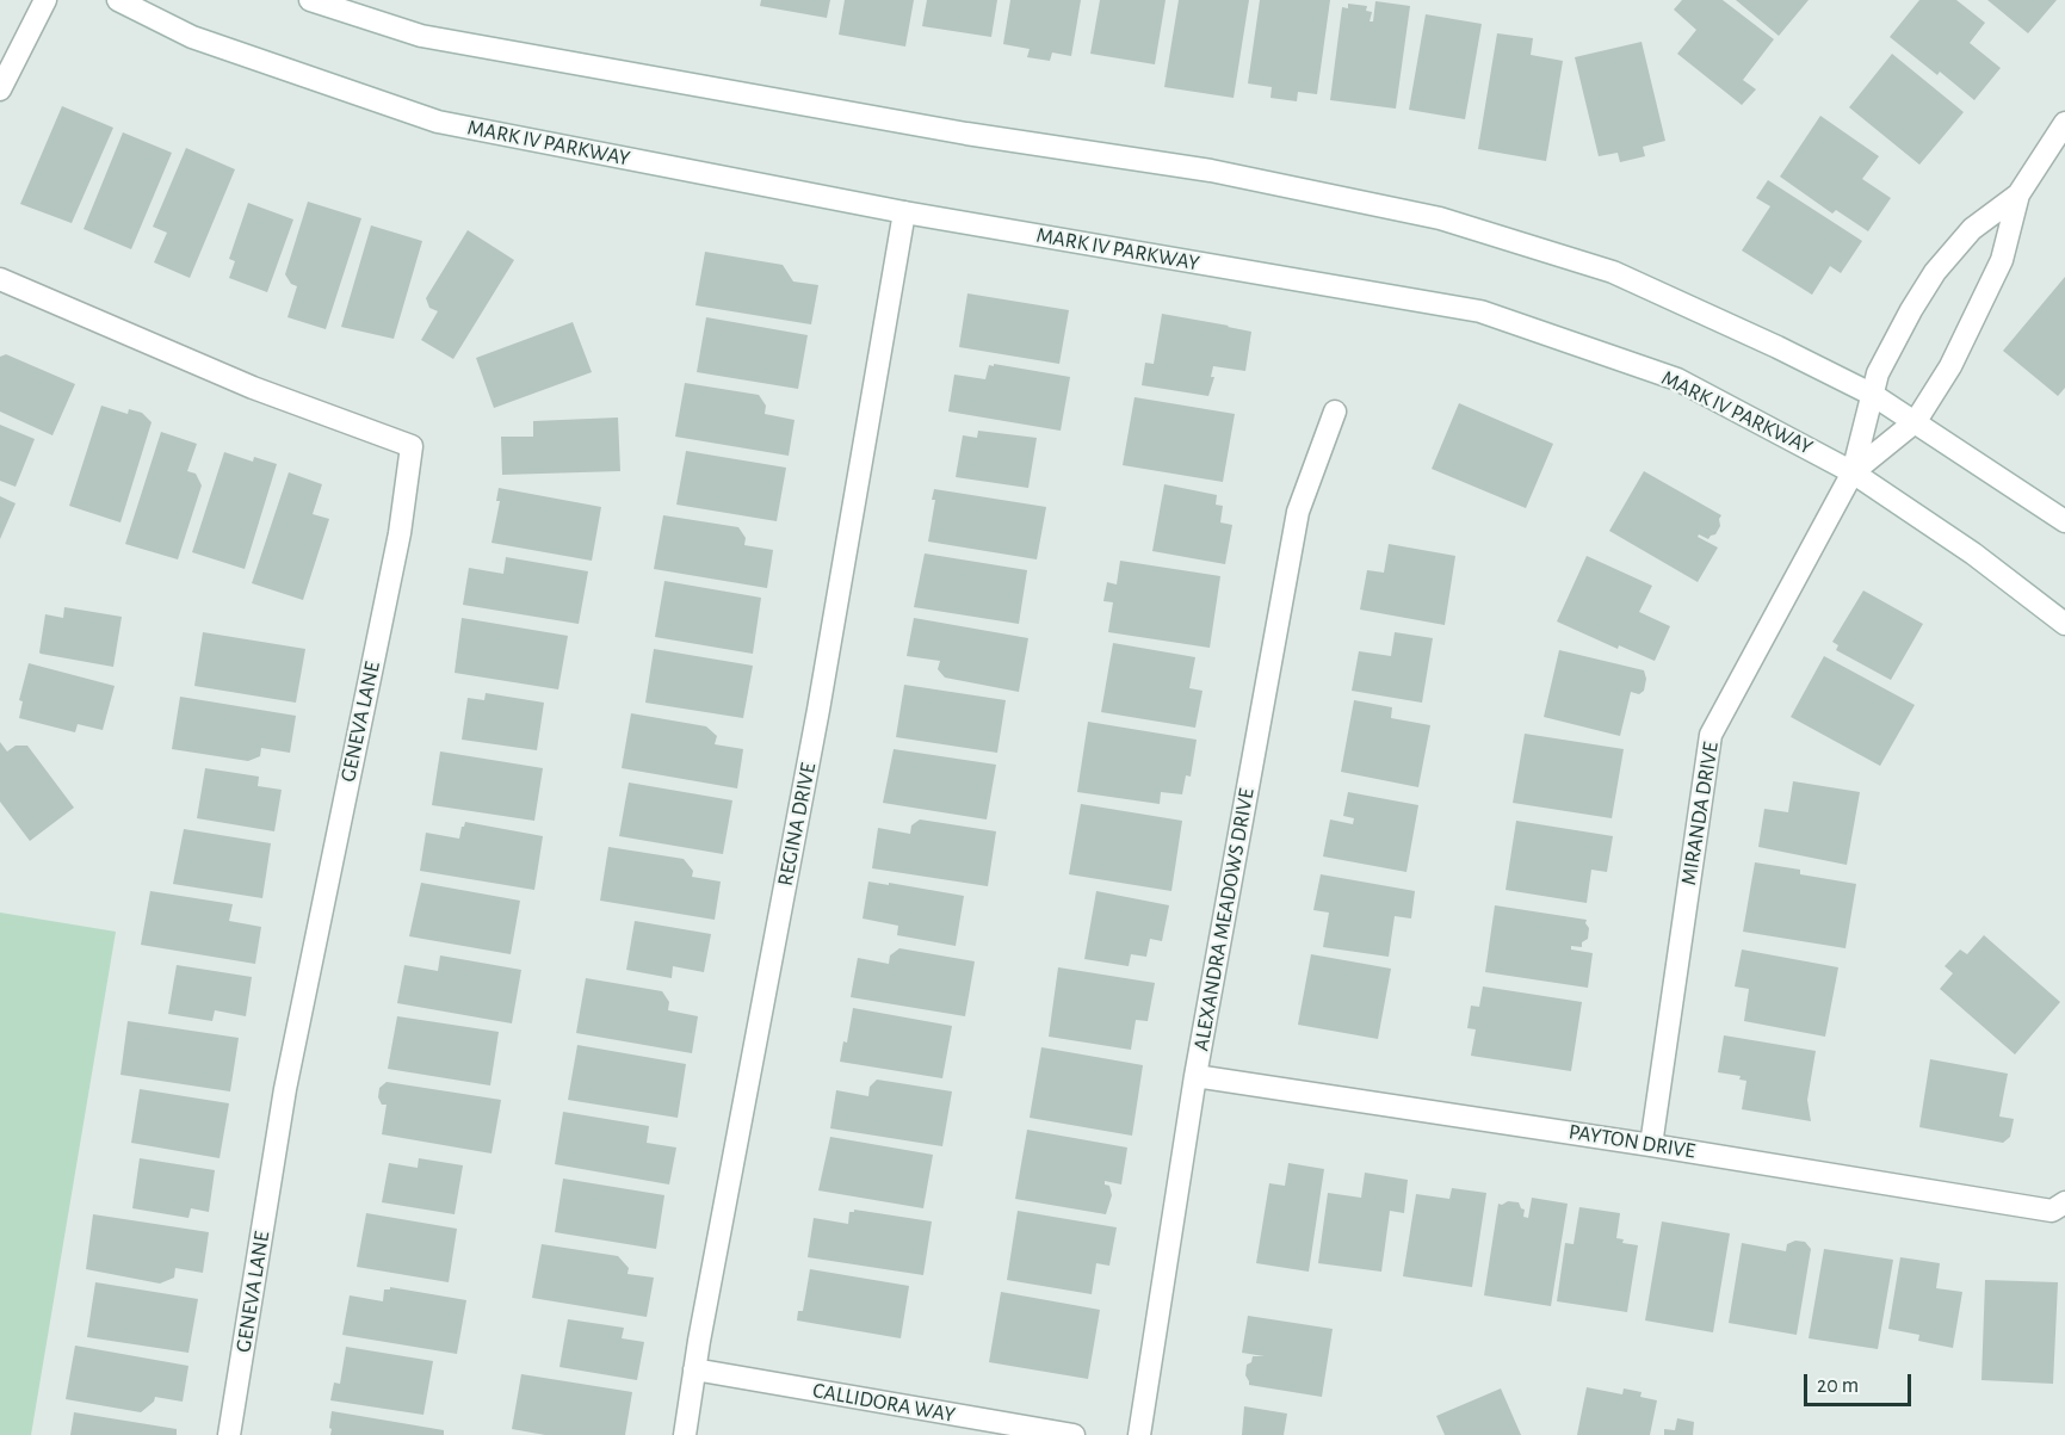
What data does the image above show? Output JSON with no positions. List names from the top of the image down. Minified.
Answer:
{"streets":{"street":["MARK IV PARKWAY","GENEVA LANE","MIRANDA DRIVE","REGINA DRIVE","ALEXANDRA MEADOWS DRIVE","PAYTON DRIVE","CALLIDORA WAY"]},"crossings":[["MARK IV PARKWAY","MIRANDA DRIVE"],["MARK IV PARKWAY","REGINA DRIVE"],["MIRANDA DRIVE","PAYTON DRIVE"],["REGINA DRIVE","CALLIDORA WAY"],["ALEXANDRA MEADOWS DRIVE","PAYTON DRIVE"]],"scale_bar":"20 m"}
